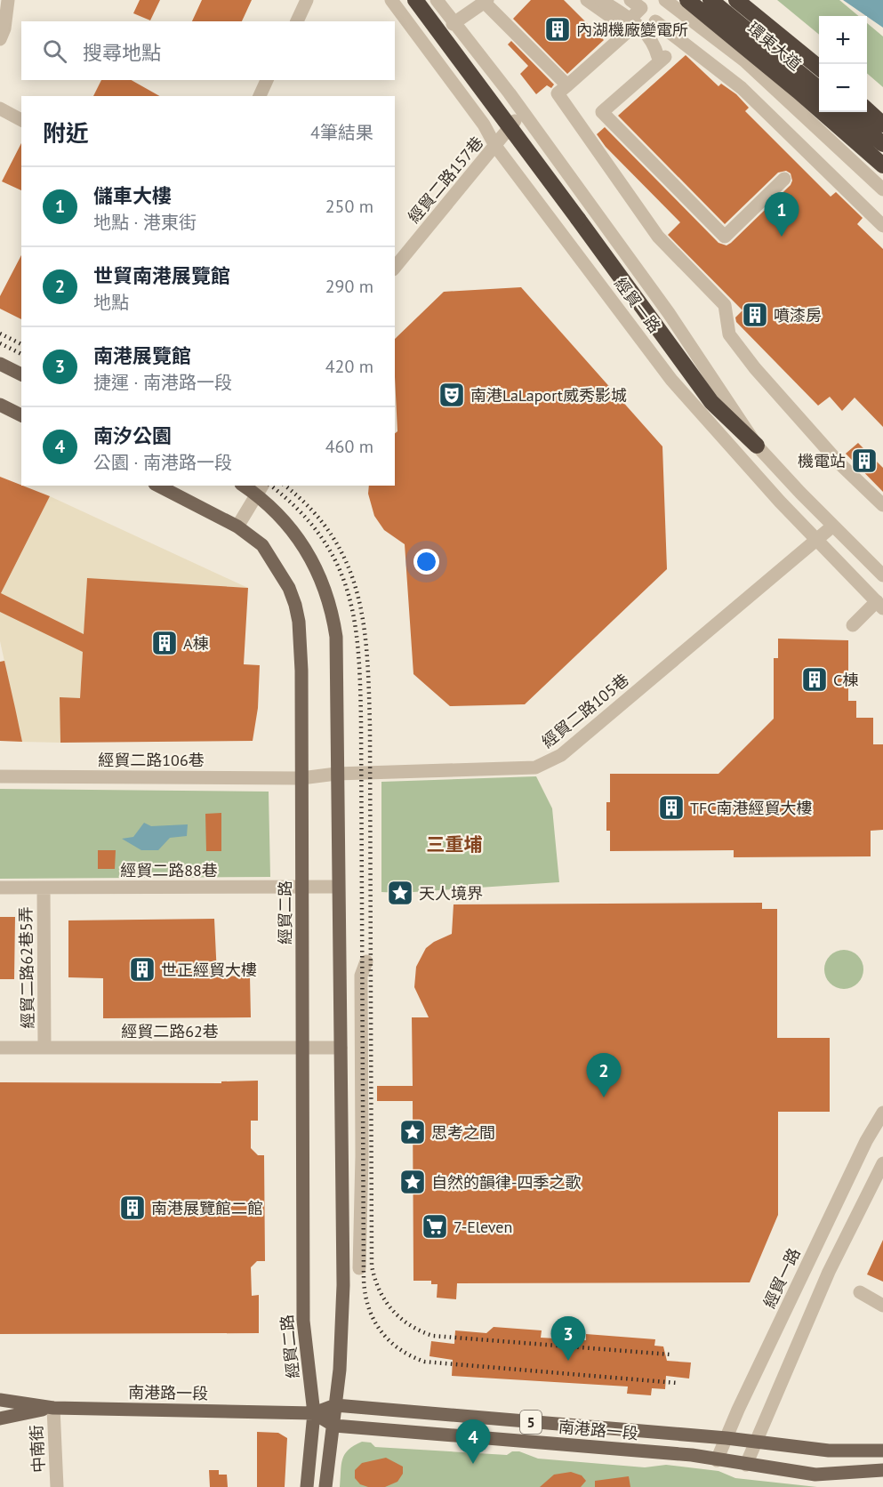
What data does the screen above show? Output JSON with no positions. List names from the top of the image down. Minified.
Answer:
{"streets":{"highway":["環東大道"],"main road":["經貿二路","南港路一段","5"],"street":["經貿二路157巷","經貿一路","經貿二路105巷","經貿二路106巷","經貿二路88巷","經貿二路62巷5弄","經貿二路62巷","中南街"]},"crossings":[["經貿二路157巷","經貿一路"],["經貿一路","經貿二路105巷"],["經貿一路","南港路一段"],["經貿二路105巷","經貿二路106巷"],["經貿二路105巷","經貿二路"],["經貿二路106巷","經貿二路"],["經貿二路88巷","經貿二路"],["經貿二路88巷","經貿二路62巷5弄"],["經貿二路","經貿二路62巷"],["經貿二路","南港路一段"],["經貿二路62巷5弄","經貿二路62巷"],["南港路一段","中南街"]],"districts":["三重埔"],"places":{"building":["內湖機廠變電所","噴漆房","機電站","A棟","C棟","TFC南港經貿大樓","世正經貿大樓","南港展覽館二館"],"theatre":["南港LaLaport威秀影城"],"place":["天人境界","思考之間","自然的韻律-四季之歌"],"supermarket":["7-Eleven"]},"page":{"map_buttons":["+","−"],"search":"搜尋地點","heading":["附近","4筆結果"],"list":[{"mark":"1","name":"儲車大樓","note":"地點 · 港東街","value":"250 m"},{"mark":"2","name":"世貿南港展覽館","note":"地點","value":"290 m"},{"mark":"3","name":"南港展覽館","note":"捷運 · 南港路一段","value":"420 m"},{"mark":"4","name":"南汐公園","note":"公園 · 南港路一段","value":"460 m"}],"pins":["1","2","3","4"]}}
